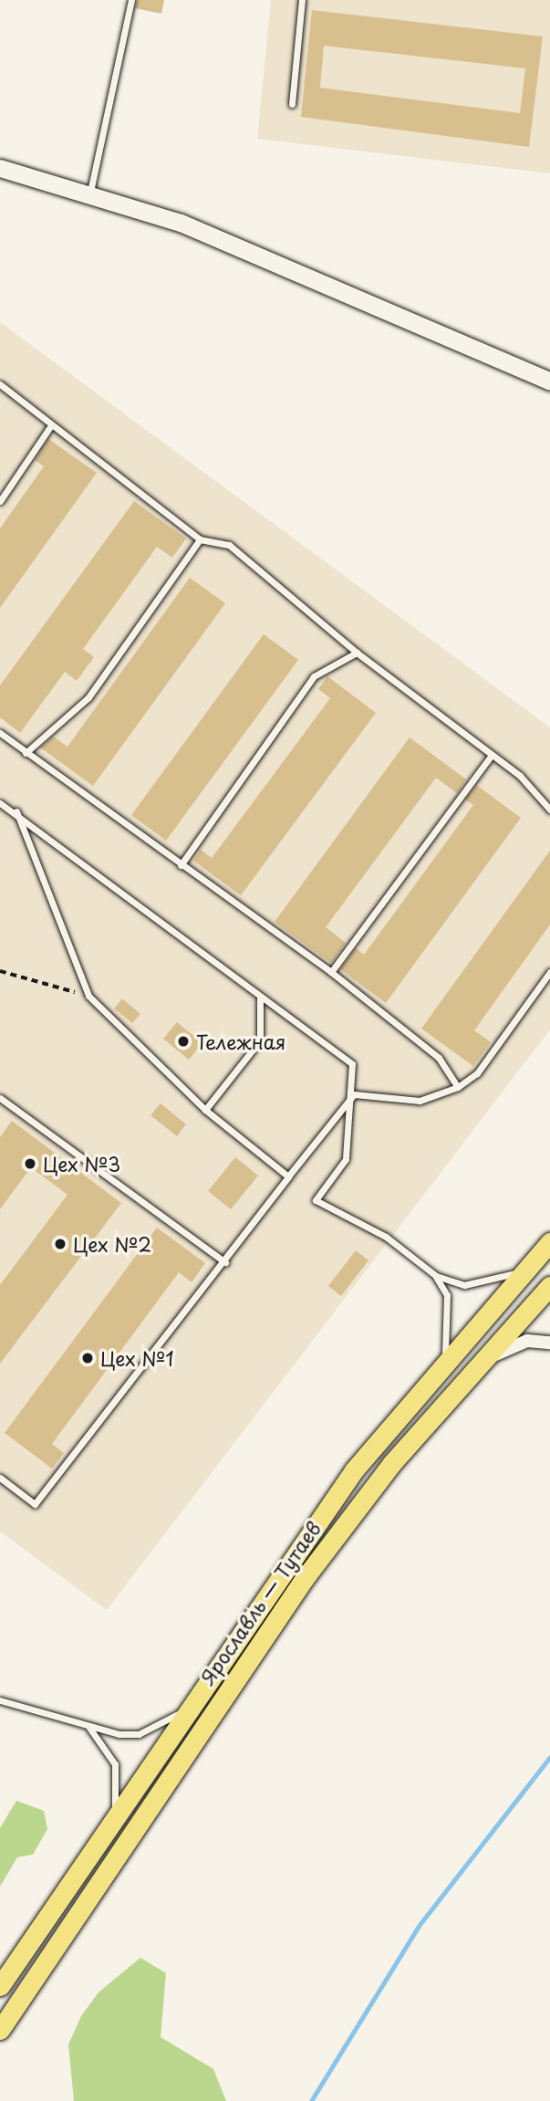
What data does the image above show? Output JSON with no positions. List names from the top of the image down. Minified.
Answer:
{"streets":{"main road":["Ярославль — Тутаев"]},"places":["Тележная","Цех №3","Цех №2","Цех №1"]}
